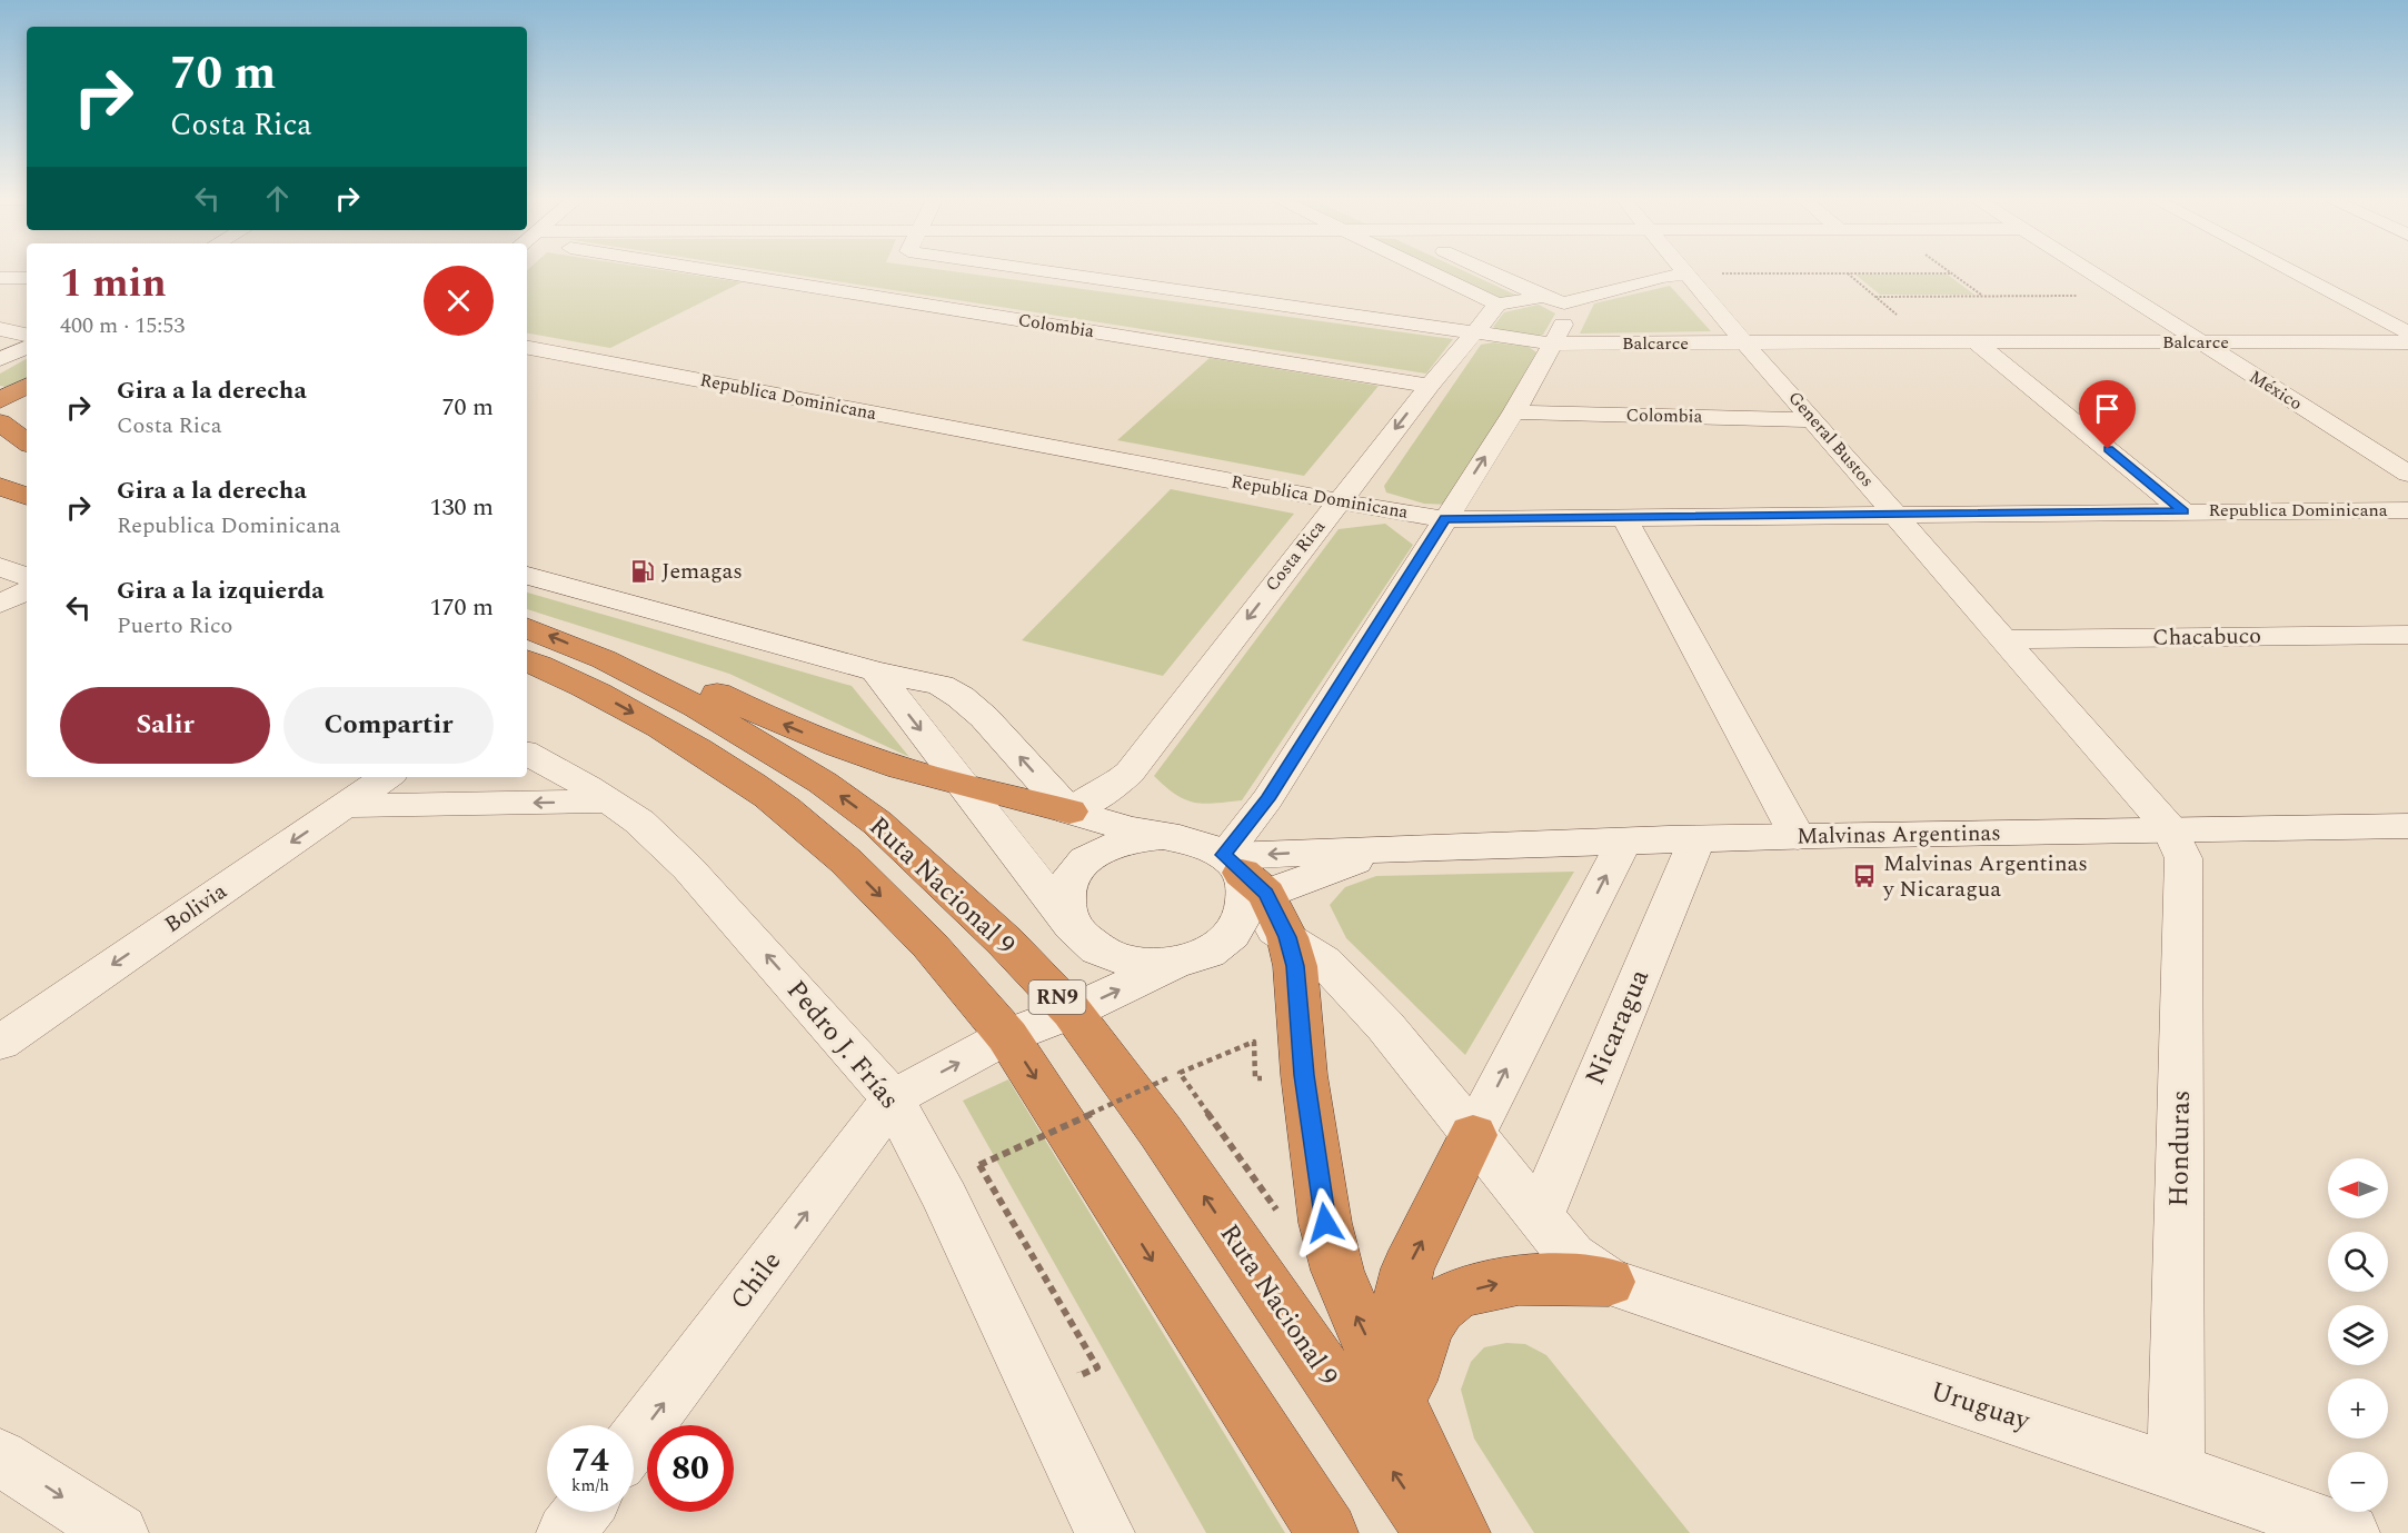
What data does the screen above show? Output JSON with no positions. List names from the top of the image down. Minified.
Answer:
{"streets":{"highway":["Ruta Nacional 9","RN9"],"street":["Colombia","Balcarce","México","Republica Dominicana","General Bustos","Costa Rica","Chacabuco","Malvinas Argentinas","Bolivia","Nicaragua","Pedro J. Frías","Honduras","Chile","Uruguay"]},"crossings":[["Colombia","General Bustos"],["Colombia","Costa Rica"],["Balcarce","México"],["Balcarce","General Bustos"],["Balcarce","Costa Rica"],["Republica Dominicana","General Bustos"],["Republica Dominicana","Costa Rica"],["General Bustos","Chacabuco"],["General Bustos","Malvinas Argentinas"],["General Bustos","Honduras"],["Costa Rica","Malvinas Argentinas"],["Malvinas Argentinas","Nicaragua"],["Malvinas Argentinas","Honduras"],["Nicaragua","Uruguay"],["Pedro J. Frías","Chile"],["Honduras","Uruguay"]],"one_way":["Bolivia","Chile"],"places":{"fuel station":["Jemagas"],"bus stop":["Malvinas Argentinas y Nicaragua"]},"north":"left","page":{"turn":["70 m","Costa Rica"],"heading":["1 min","400 m · 15:53"],"list":[{"name":"Gira a la derecha","note":"Costa Rica","value":"70 m"},{"name":"Gira a la derecha","note":"Republica Dominicana","value":"130 m"},{"name":"Gira a la izquierda","note":"Puerto Rico","value":"170 m"}],"buttons":["Salir","Compartir"],"map_buttons":["+","−"],"speed":"74 km/h","limit":"80"}}
